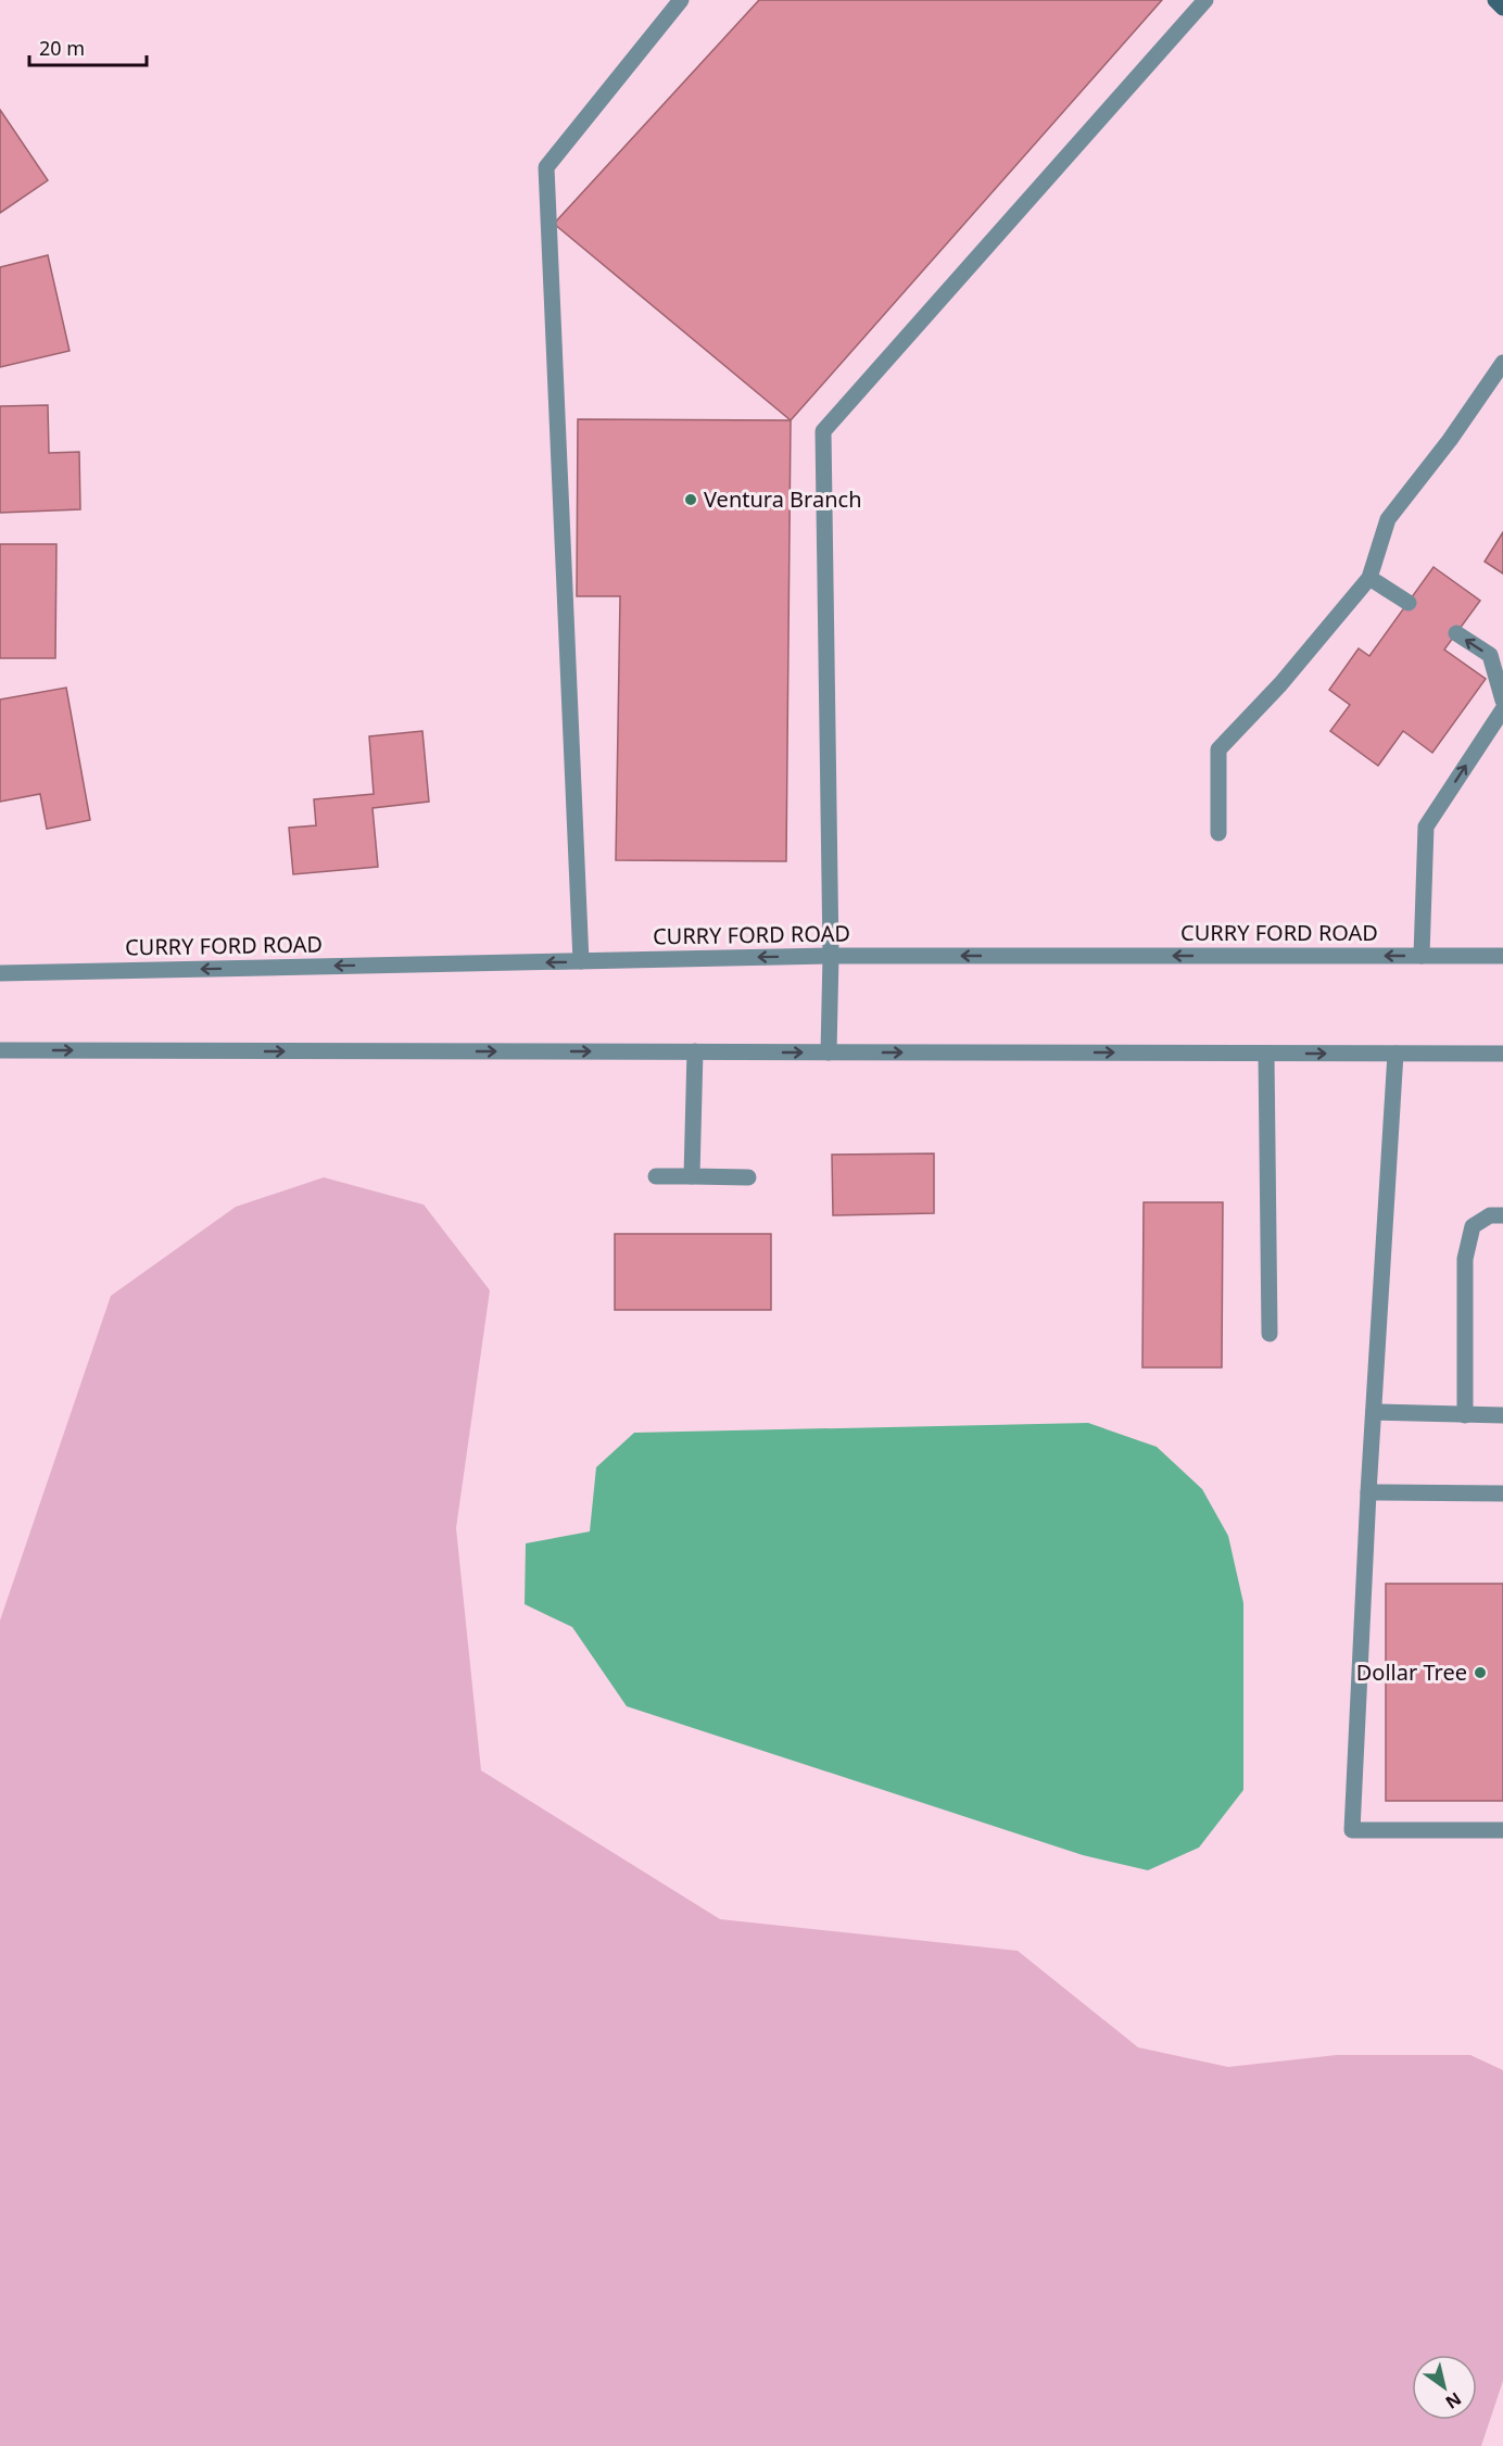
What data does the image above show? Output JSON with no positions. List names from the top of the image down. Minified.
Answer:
{"streets":{"street":["CURRY FORD ROAD"]},"places":["Ventura Branch","Dollar Tree"],"scale_bar":"20 m","north":"bottom right"}
